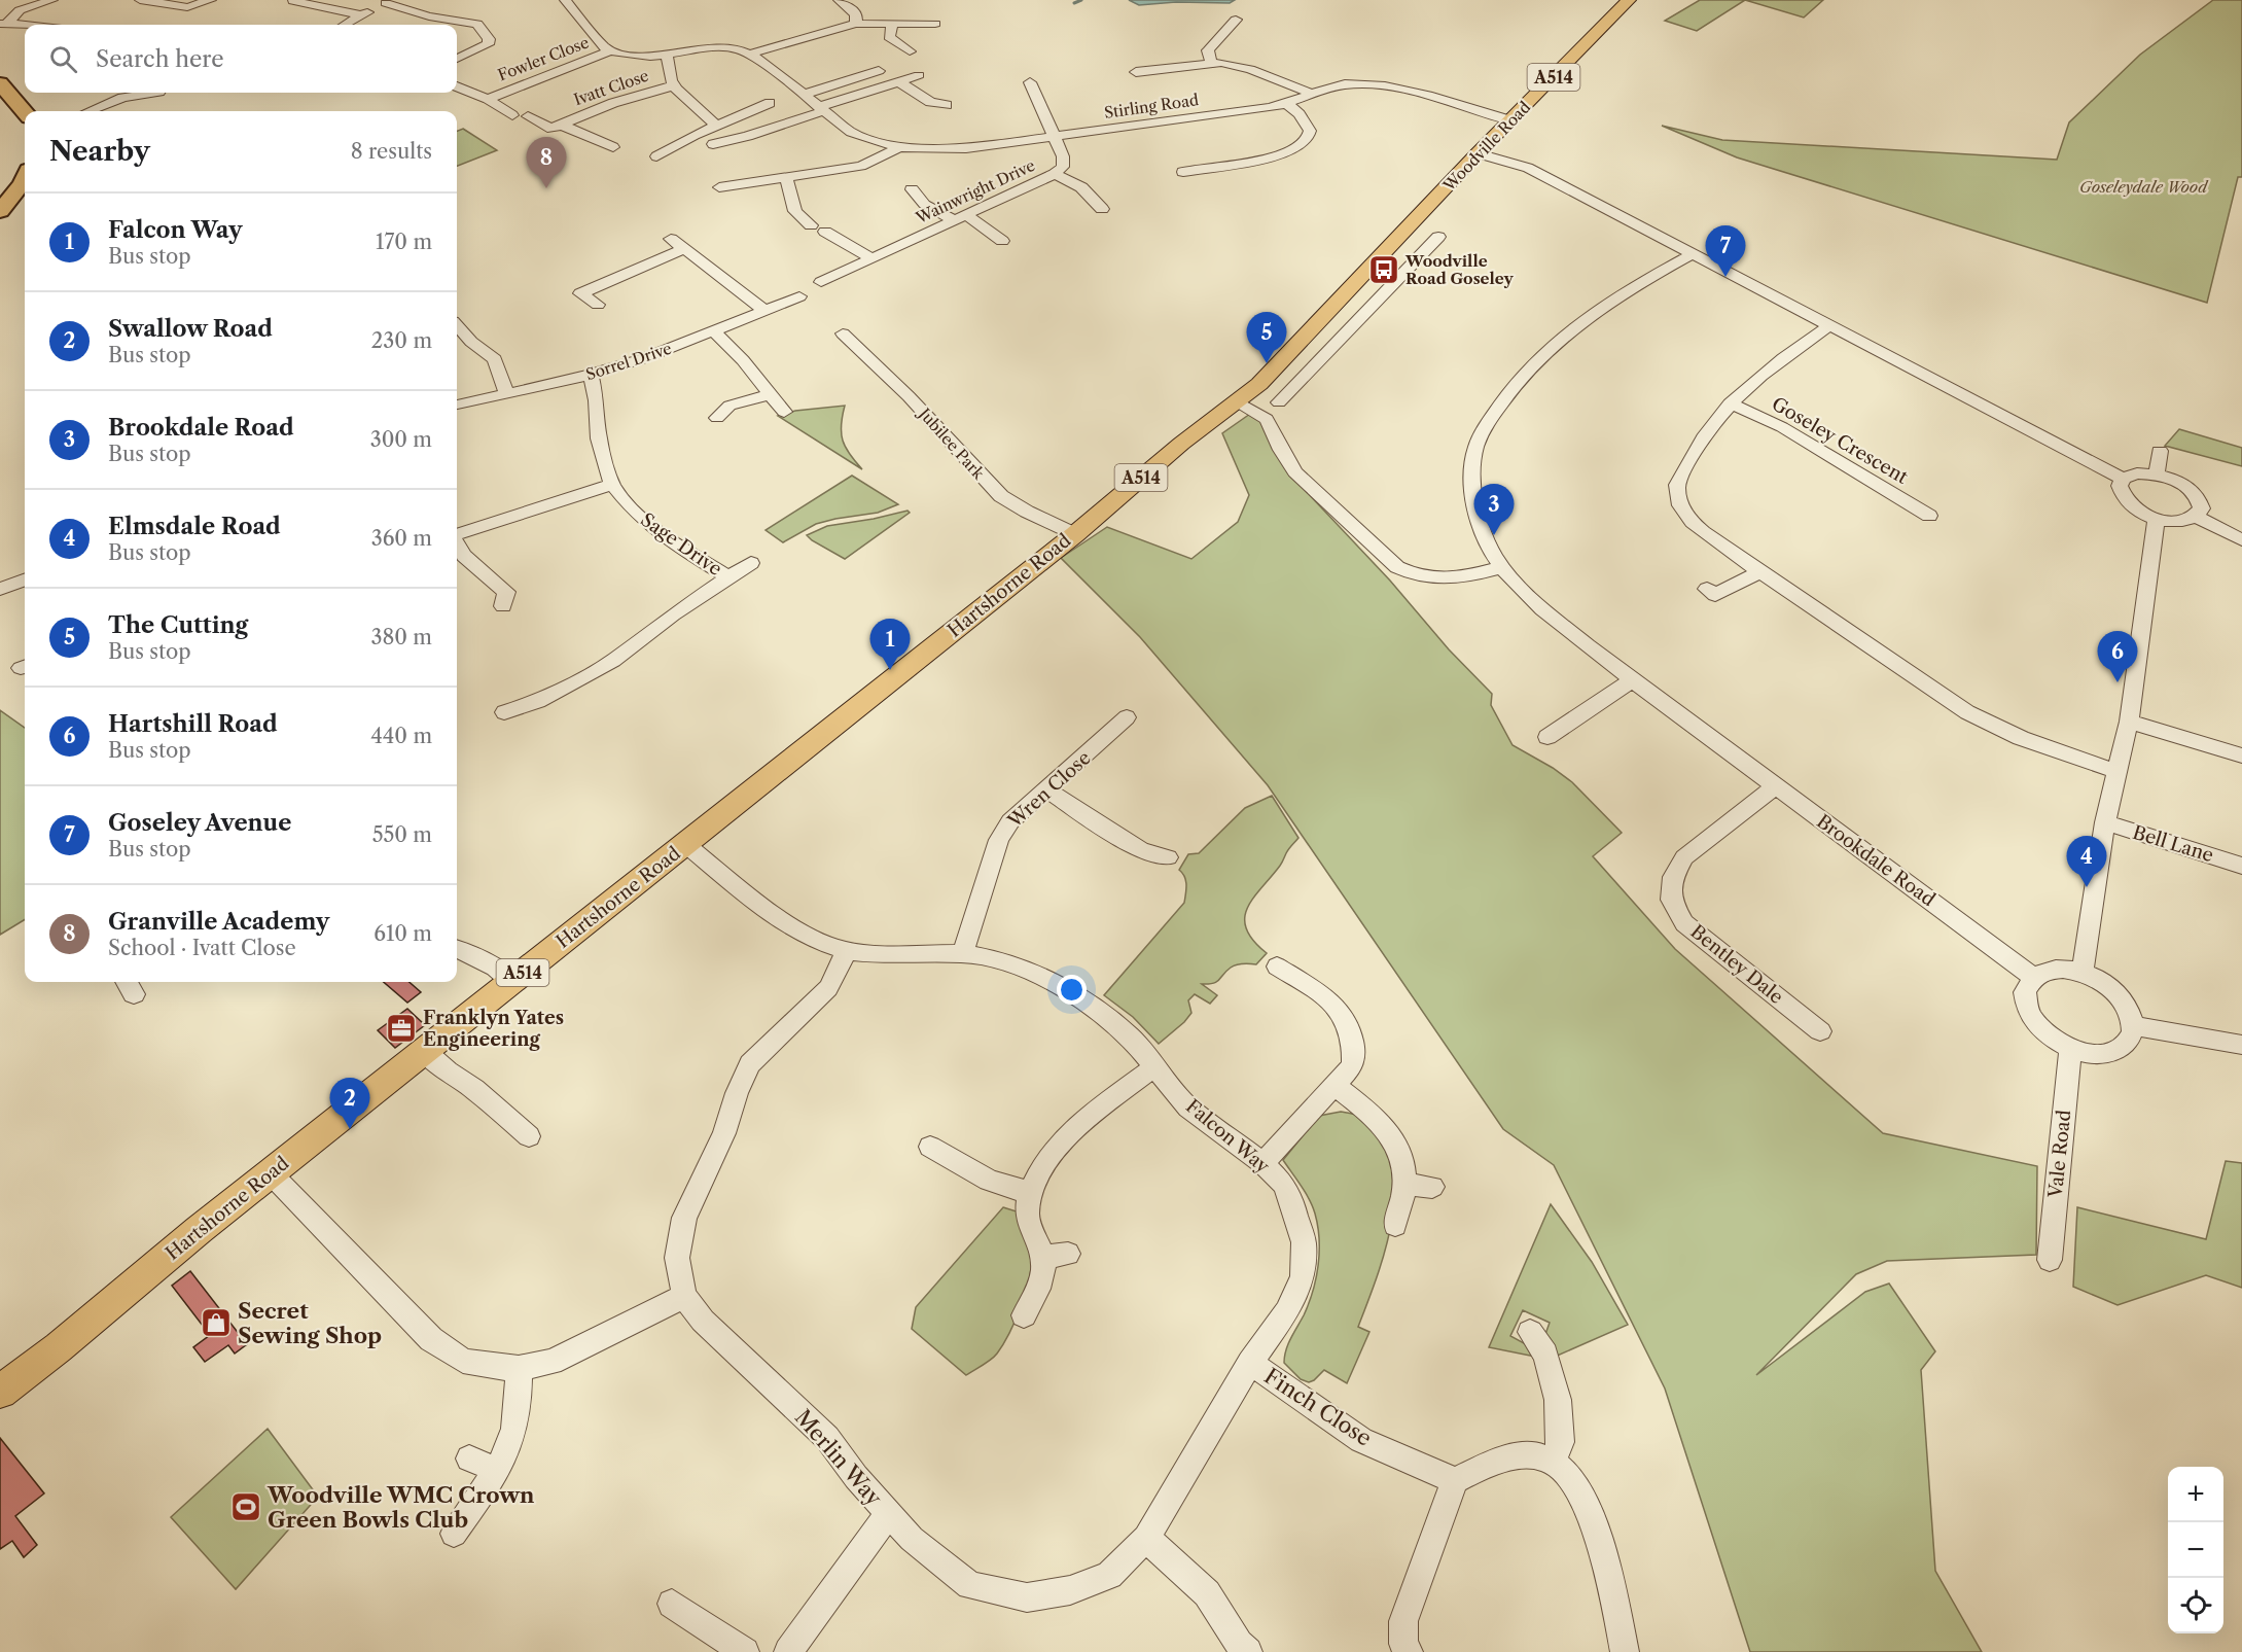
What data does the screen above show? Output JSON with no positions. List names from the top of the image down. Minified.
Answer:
{"streets":{"main road":["A514","Woodville Road","Hartshorne Road"],"street":["Fowler Close","Ivatt Close","Stirling Road","Wainwright Drive","Sorrel Drive","Goseley Crescent","Jubilee Park","Sage Drive","Wren Close","Bell Lane","Brookdale Road","Bentley Dale","Falcon Way","Vale Road","Finch Close","Merlin Way"]},"crossings":[["Fowler Close","Stirling Road"],["Stirling Road","Woodville Road"],["Stirling Road","Wainwright Drive"],["Woodville Road","Hartshorne Road"],["Sorrel Drive","Sage Drive"],["Jubilee Park","Hartshorne Road"],["Hartshorne Road","Falcon Way"],["Wren Close","Falcon Way"],["Brookdale Road","Bentley Dale"],["Brookdale Road","Vale Road"],["Falcon Way","Finch Close"],["Falcon Way","Merlin Way"],["Finch Close","Merlin Way"]],"parks":["Goseleydale Wood"],"places":{"bus stop":["Woodville Road Goseley"],"office":["Franklyn Yates Engineering"],"shop":["Secret Sewing Shop"],"sports":["Woodville WMC Crown Green Bowls Club"]},"page":{"search":"Search here","heading":["Nearby","8 results"],"pins":["8","7","5","3","1","6","4","2"],"list":[{"mark":"1","name":"Falcon Way","note":"Bus stop","value":"170 m"},{"mark":"2","name":"Swallow Road","note":"Bus stop","value":"230 m"},{"mark":"3","name":"Brookdale Road","note":"Bus stop","value":"300 m"},{"mark":"4","name":"Elmsdale Road","note":"Bus stop","value":"360 m"},{"mark":"5","name":"The Cutting","note":"Bus stop","value":"380 m"},{"mark":"6","name":"Hartshill Road","note":"Bus stop","value":"440 m"},{"mark":"7","name":"Goseley Avenue","note":"Bus stop","value":"550 m"},{"mark":"8","name":"Granville Academy","note":"School · Ivatt Close","value":"610 m"}],"map_buttons":["+","−"]}}
